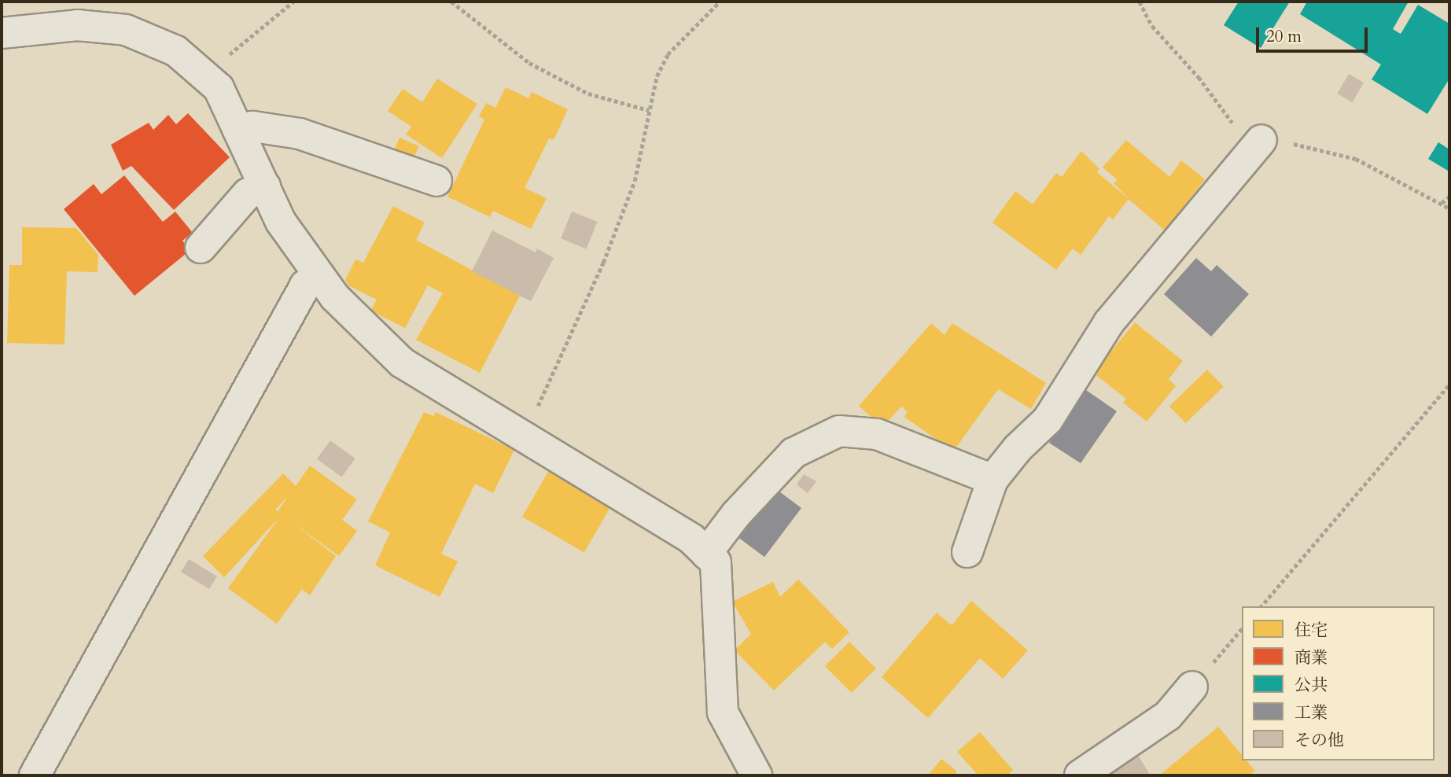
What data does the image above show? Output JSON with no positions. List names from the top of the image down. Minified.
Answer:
{"legend":["住宅","商業","公共","工業","その他"],"scale_bar":"20 m"}
